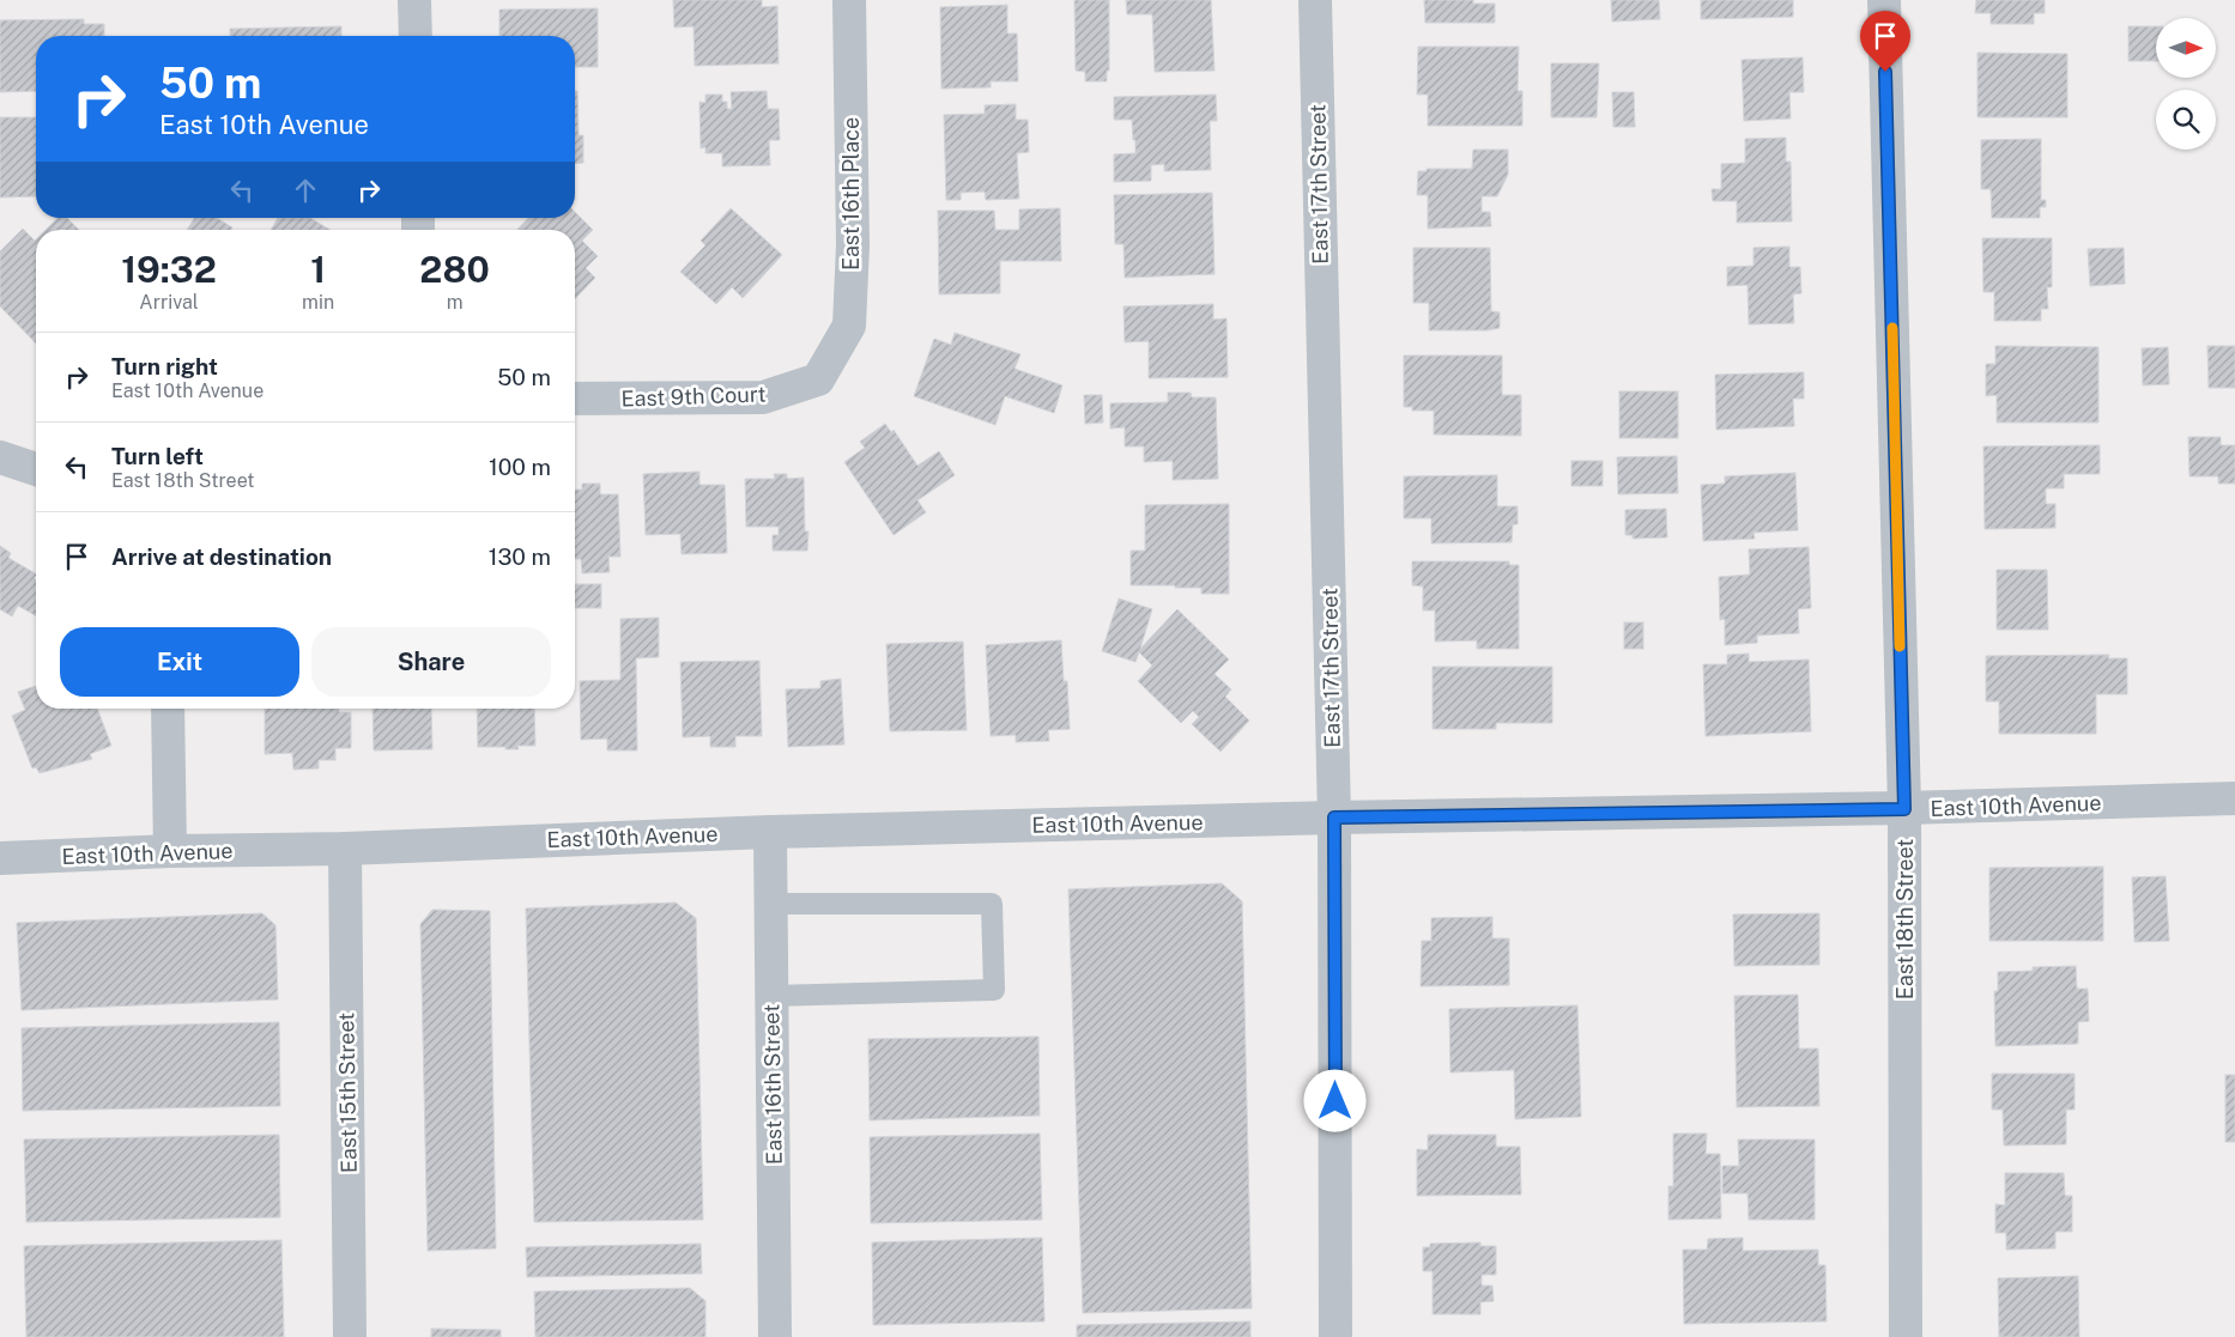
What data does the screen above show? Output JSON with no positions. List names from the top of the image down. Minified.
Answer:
{"streets":{"street":["East 17th Street","East 16th Place","East 9th Court","East 10th Avenue","East 18th Street","East 16th Street","East 15th Street"]},"crossings":[["East 17th Street","East 10th Avenue"],["East 16th Place","East 9th Court"],["East 10th Avenue","East 18th Street"],["East 10th Avenue","East 16th Street"],["East 10th Avenue","East 15th Street"]],"north":"right","page":{"turn":["50 m","East 10th Avenue"],"eta":["19:32","Arrival","1","min","280","m"],"list":[{"name":"Turn right","note":"East 10th Avenue","value":"50 m"},{"name":"Turn left","note":"East 18th Street","value":"100 m"},{"name":"Arrive at destination","value":"130 m"}],"buttons":["Exit","Share"]}}
